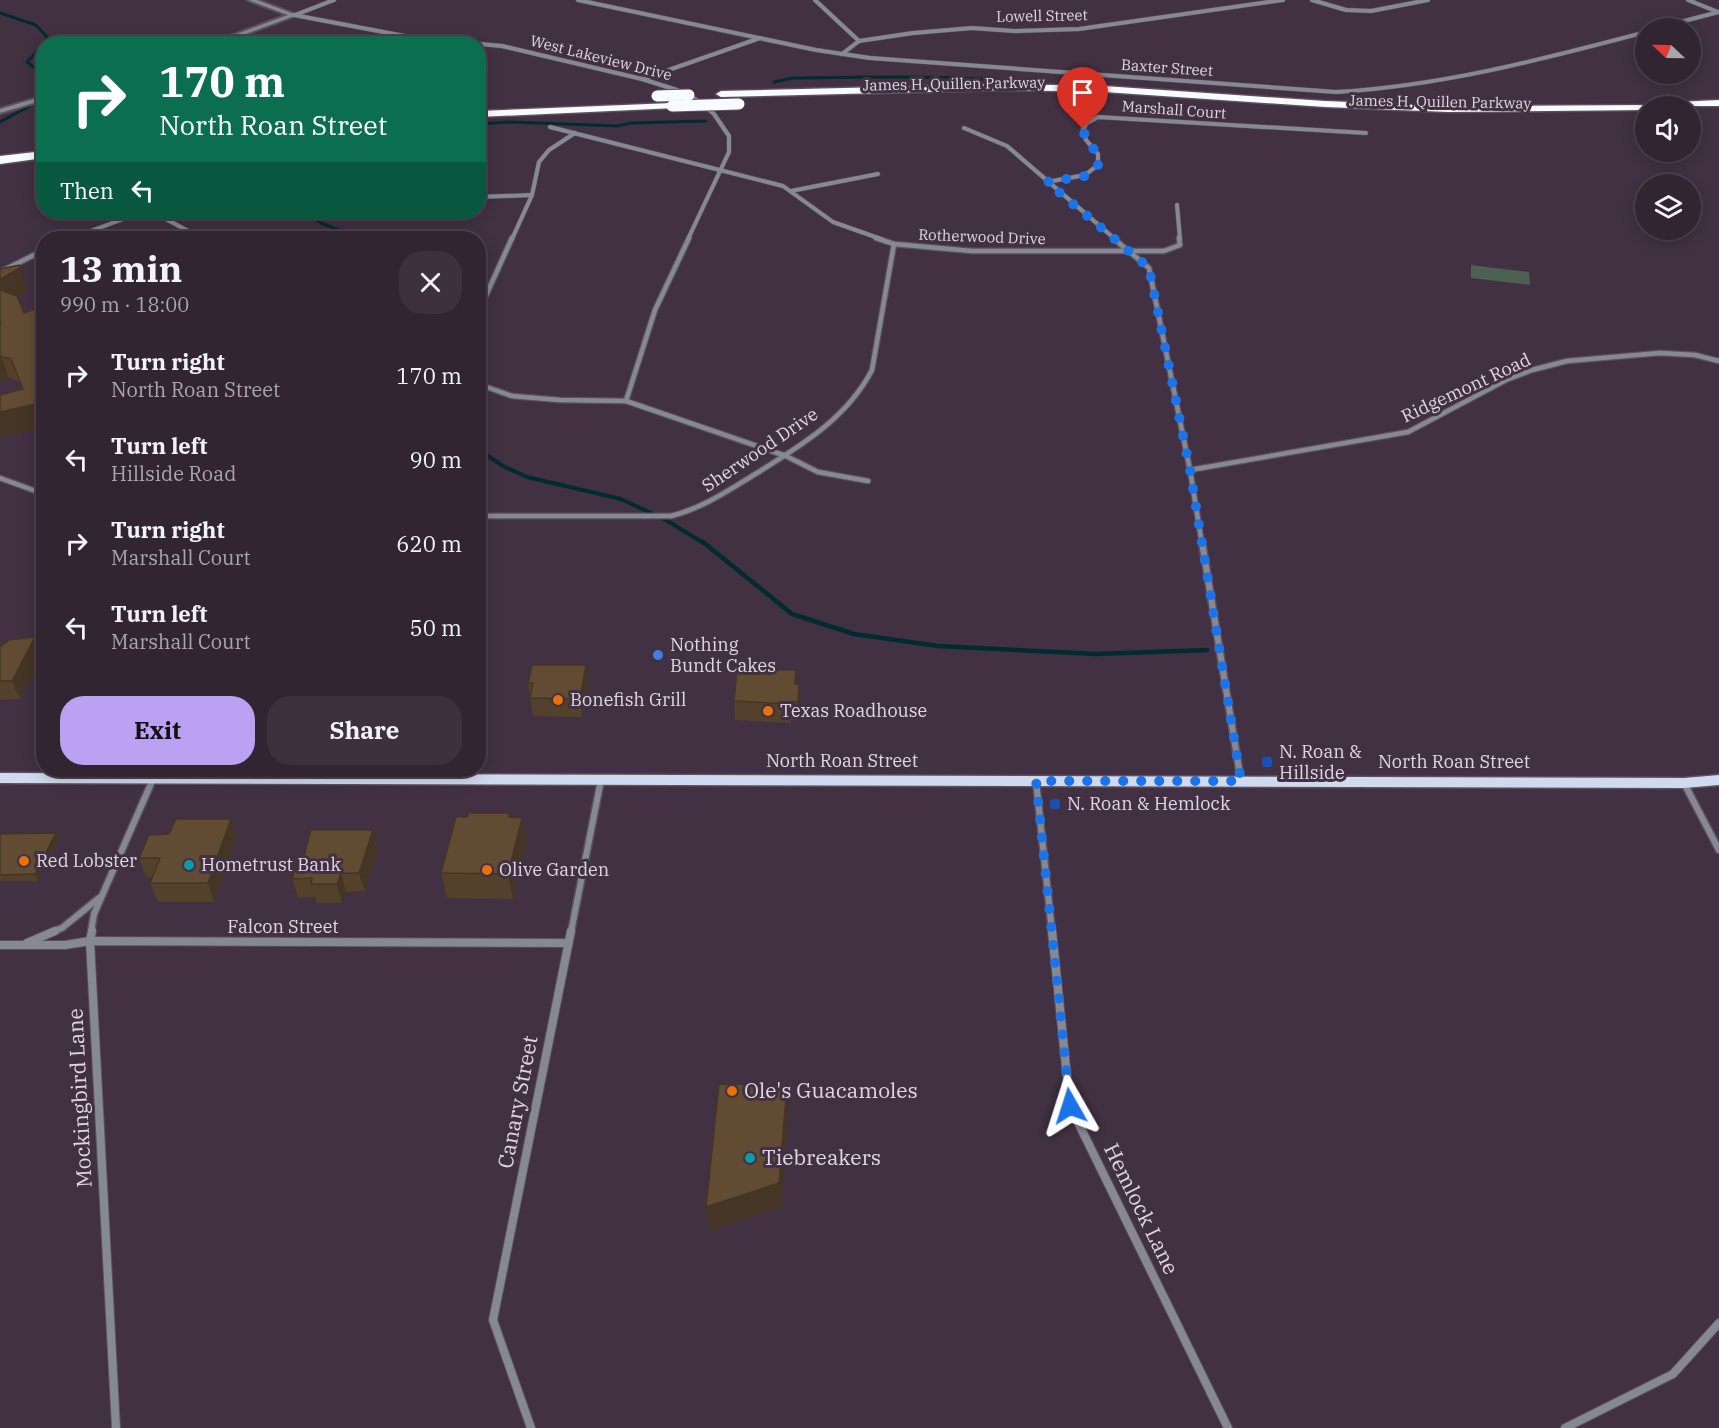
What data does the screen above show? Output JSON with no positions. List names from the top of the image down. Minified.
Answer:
{"streets":{"highway":["James H. Quillen Parkway"],"main road":["North Roan Street"],"street":["Lowell Street","West Lakeview Drive","Baxter Street","Marshall Court","Rotherwood Drive","Ridgemont Road","Sherwood Drive","Falcon Street","Mockingbird Lane","Canary Street","Hemlock Lane"]},"crossings":[["Lowell Street","Baxter Street"],["West Lakeview Drive","Rotherwood Drive"],["Rotherwood Drive","Sherwood Drive"],["North Roan Street","Mockingbird Lane"],["North Roan Street","Canary Street"],["North Roan Street","Hemlock Lane"],["Falcon Street","Mockingbird Lane"],["Falcon Street","Canary Street"]],"places":{"other":["Nothing Bundt Cakes","Bonefish Grill","Texas Roadhouse","Red Lobster","Hometrust Bank","Olive Garden","Ole's Guacamoles","Tiebreakers"],"transit":["N. Roan & Hillside","N. Roan & Hemlock"]},"north":"left","page":{"turn":["170 m","North Roan Street"],"then":"Then","heading":["13 min","990 m · 18:00"],"list":[{"name":"Turn right","note":"North Roan Street","value":"170 m"},{"name":"Turn left","note":"Hillside Road","value":"90 m"},{"name":"Turn right","note":"Marshall Court","value":"620 m"},{"name":"Turn left","note":"Marshall Court","value":"50 m"}],"buttons":["Exit","Share"]}}
